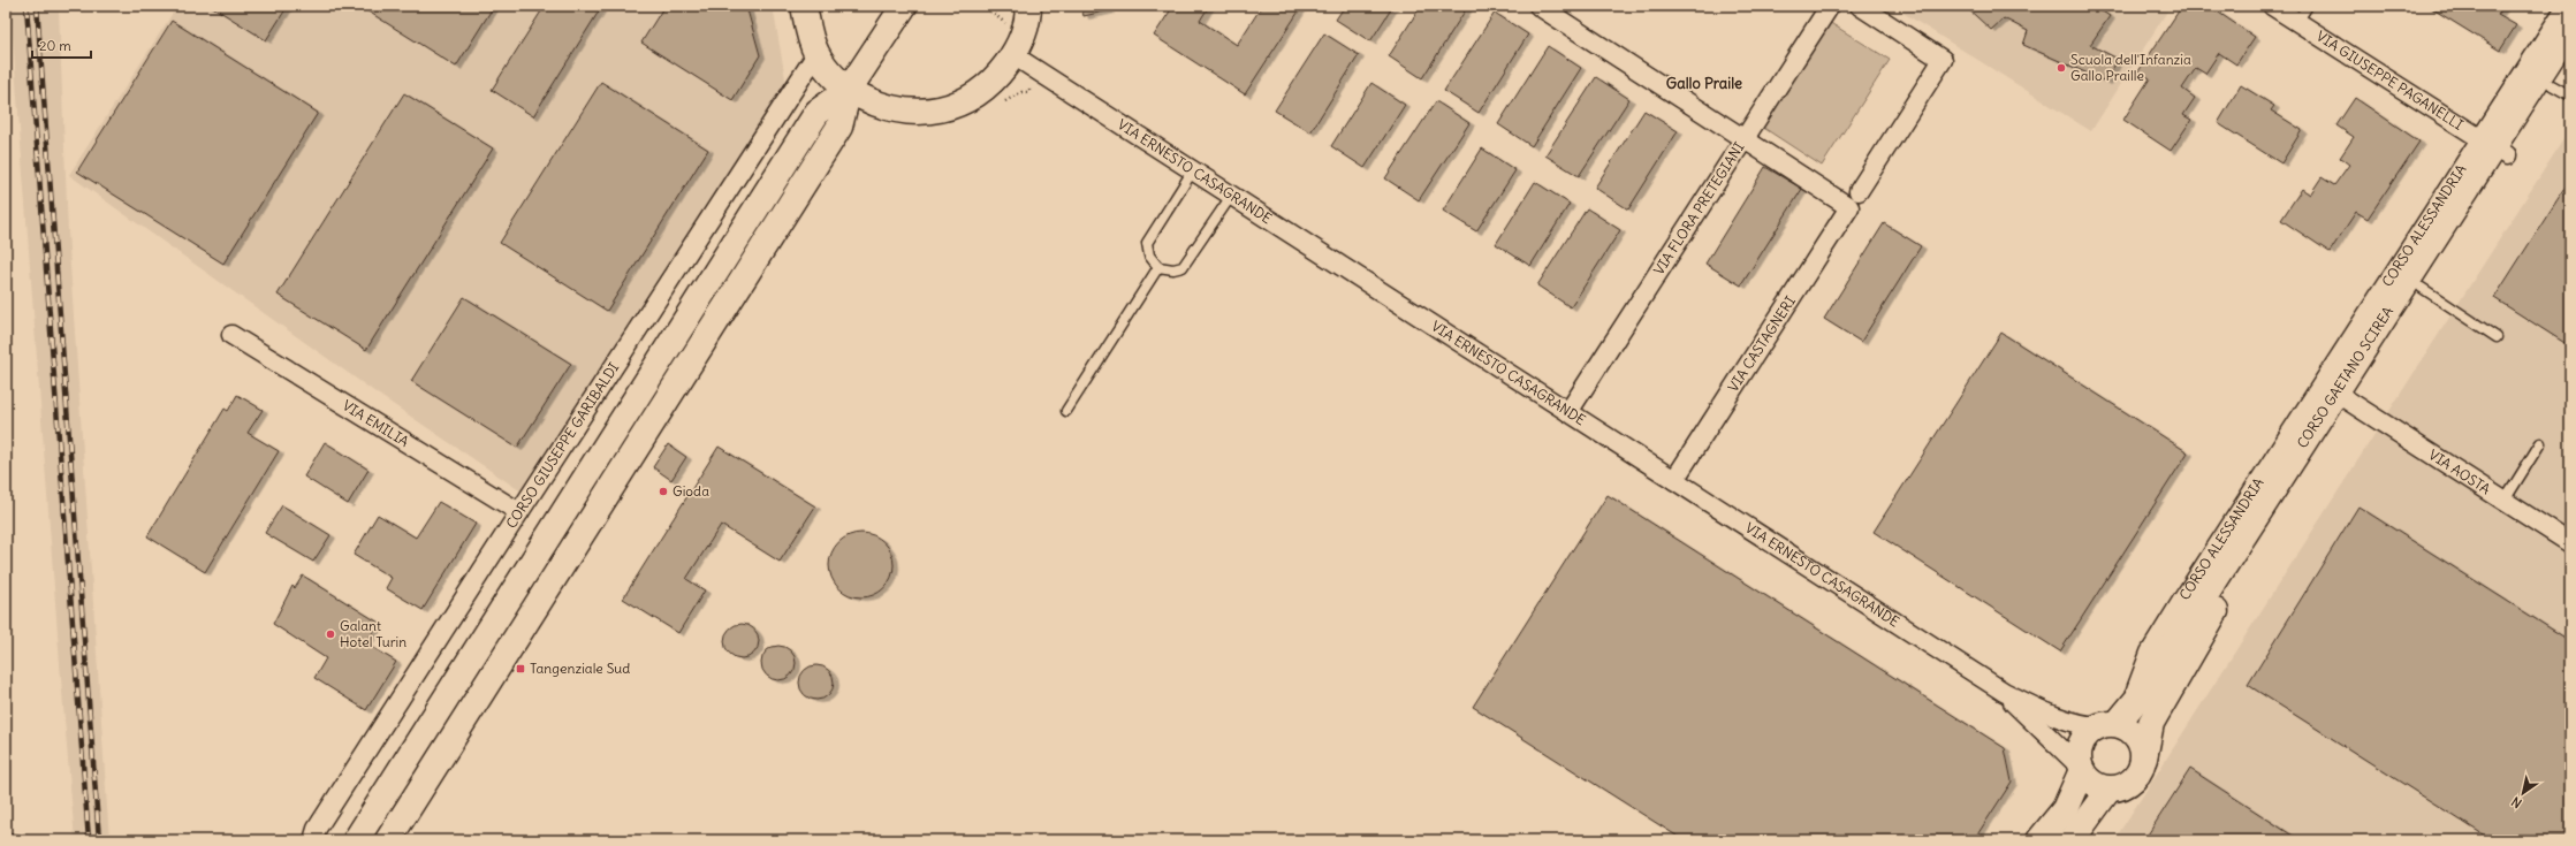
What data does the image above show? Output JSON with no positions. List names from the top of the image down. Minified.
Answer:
{"streets":{"street":["VIA GIUSEPPE PAGANELLI","VIA ERNESTO CASAGRANDE","VIA FLORA PRETEGIANI","VIA CASTAGNERI","CORSO GAETANO SCIREA","VIA EMILIA","CORSO GIUSEPPE GARIBALDI","VIA AOSTA"]},"crossings":[["VIA GIUSEPPE PAGANELLI","CORSO GAETANO SCIREA"],["VIA ERNESTO CASAGRANDE","VIA FLORA PRETEGIANI"],["VIA ERNESTO CASAGRANDE","VIA CASTAGNERI"],["VIA ERNESTO CASAGRANDE","CORSO GAETANO SCIREA"],["VIA FLORA PRETEGIANI","VIA CASTAGNERI"],["VIA EMILIA","CORSO GIUSEPPE GARIBALDI"]],"districts":["Gallo Praile"],"places":{"other":["Scuola dell'Infanzia Gallo Praille","Gioda","Galant Hotel Turin"],"transit":["Tangenziale Sud"]},"scale_bar":"20 m","north":"bottom left"}
